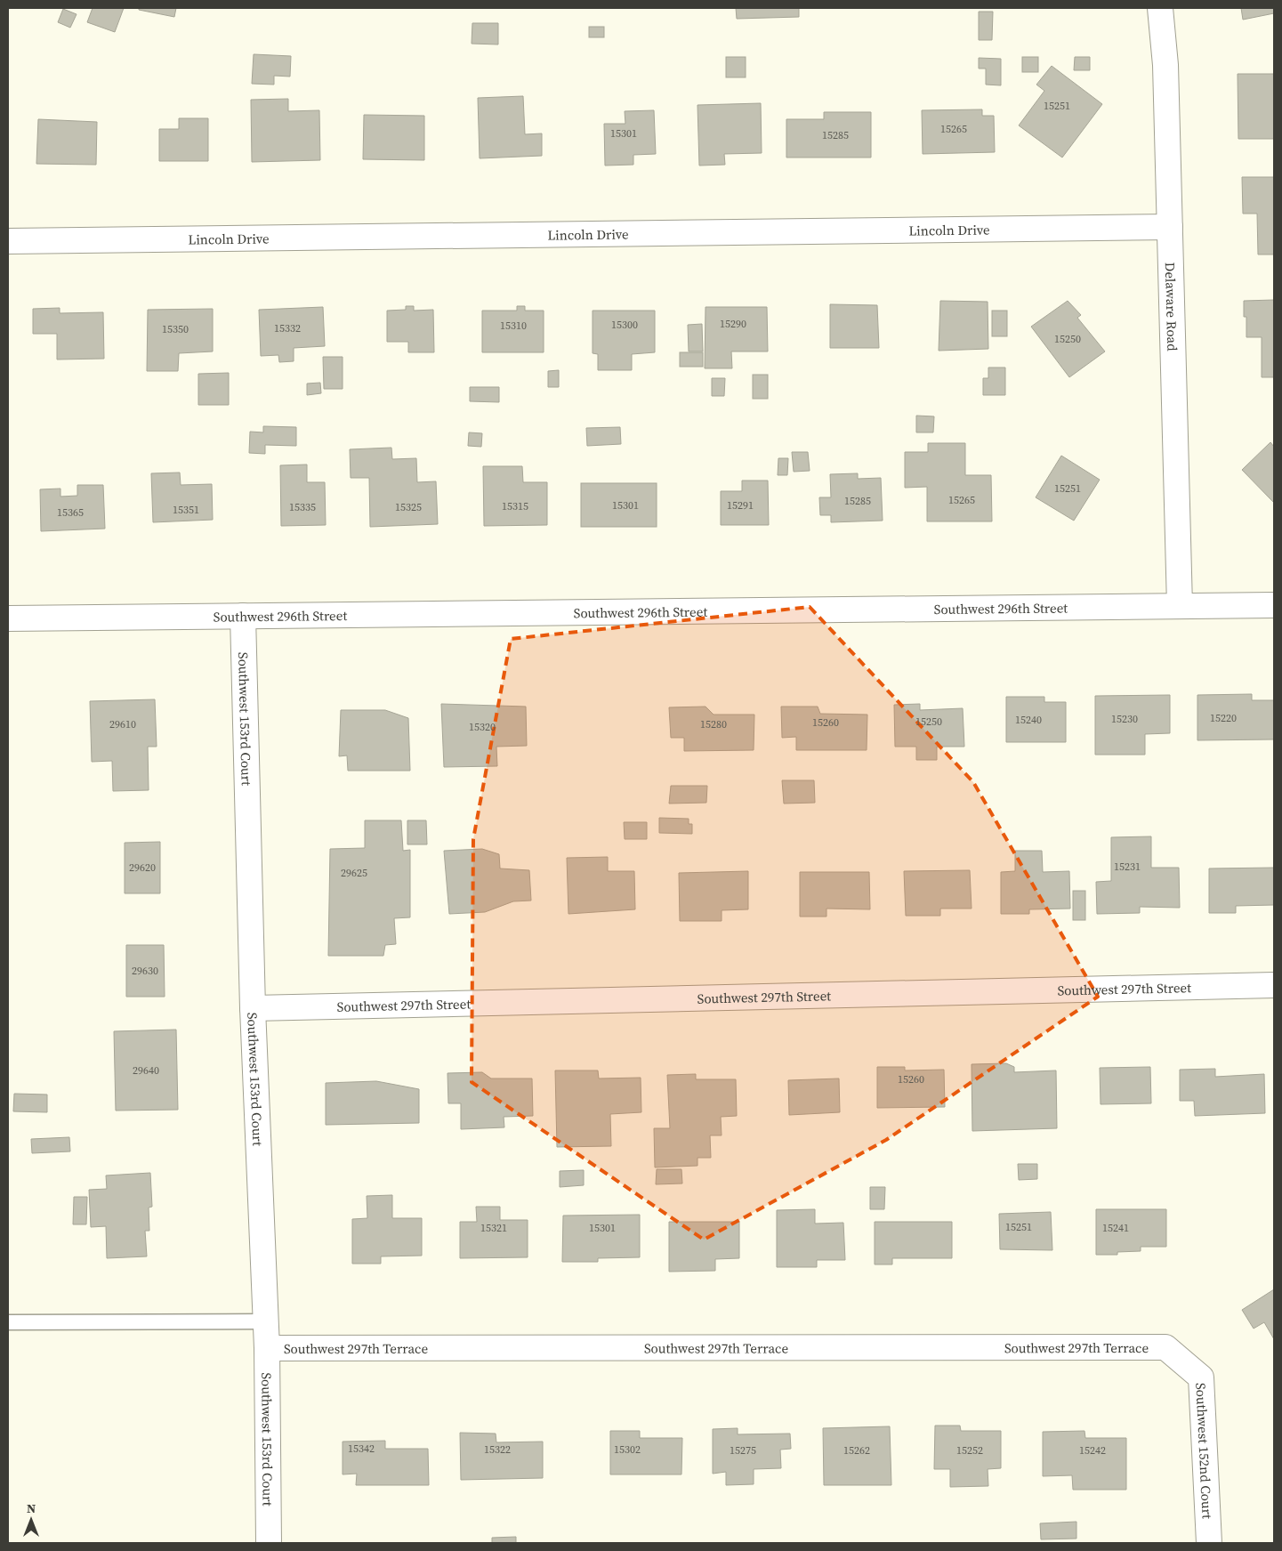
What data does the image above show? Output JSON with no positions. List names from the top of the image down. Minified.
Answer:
{"streets":{"street":["Lincoln Drive","Delaware Road","Southwest 296th Street","Southwest 153rd Court","Southwest 297th Street","Southwest 297th Terrace","Southwest 152nd Court"]},"crossings":[["Lincoln Drive","Delaware Road"],["Delaware Road","Southwest 296th Street"],["Southwest 296th Street","Southwest 153rd Court"],["Southwest 153rd Court","Southwest 297th Street"],["Southwest 153rd Court","Southwest 297th Terrace"],["Southwest 297th Terrace","Southwest 152nd Court"]],"house_numbers":["15251","15265","15301","15285","15290","15300","15310","15332","15350","15250","15251","15265","15285","15301","15291","15315","15335","15325","15351","15365","15220","15230","15240","15250","15260","29610","15280","15320","15231","29620","29625","29630","29640","15260","15251","15321","15301","15241","15342","15322","15302","15275","15262","15252","15242"],"north":"top"}
